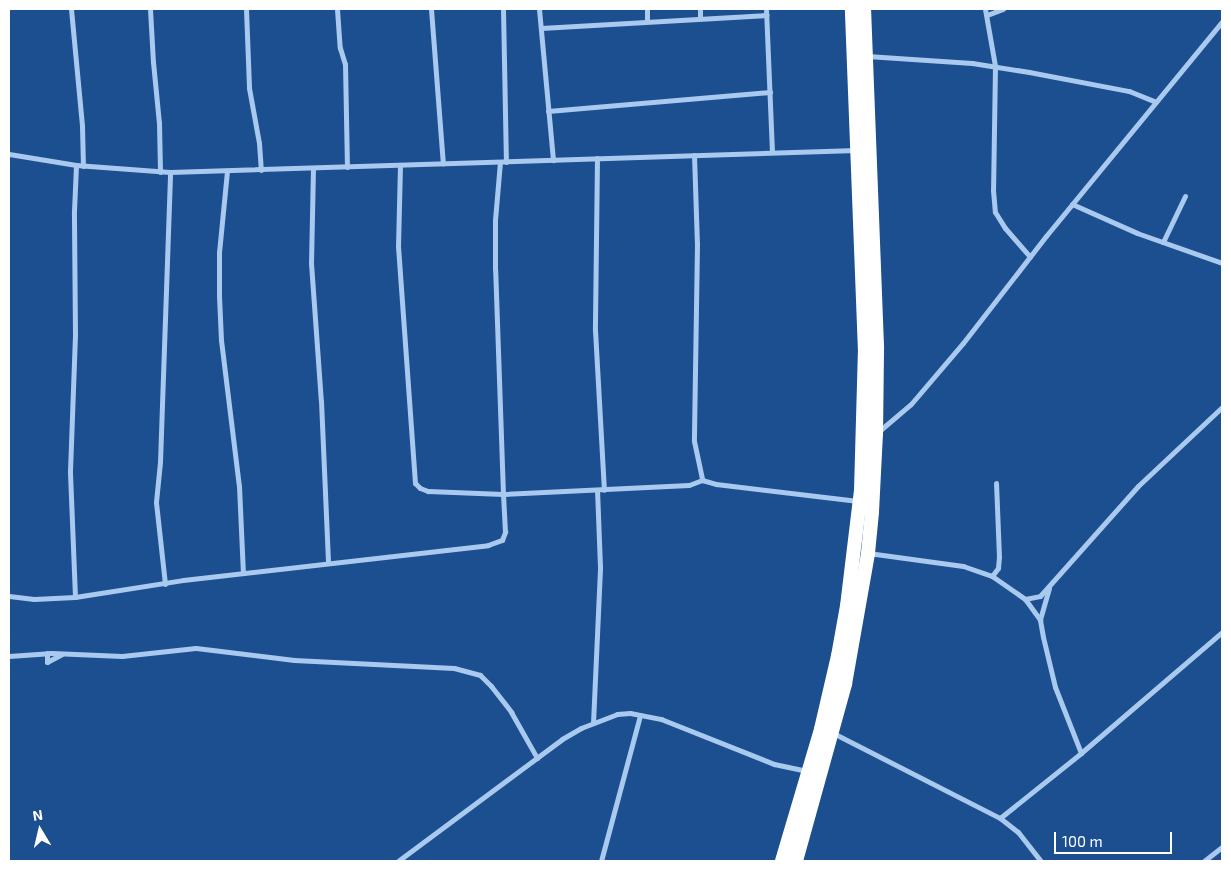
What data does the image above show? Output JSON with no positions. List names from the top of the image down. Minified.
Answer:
{"scale_bar":"100 m","north":"top"}
